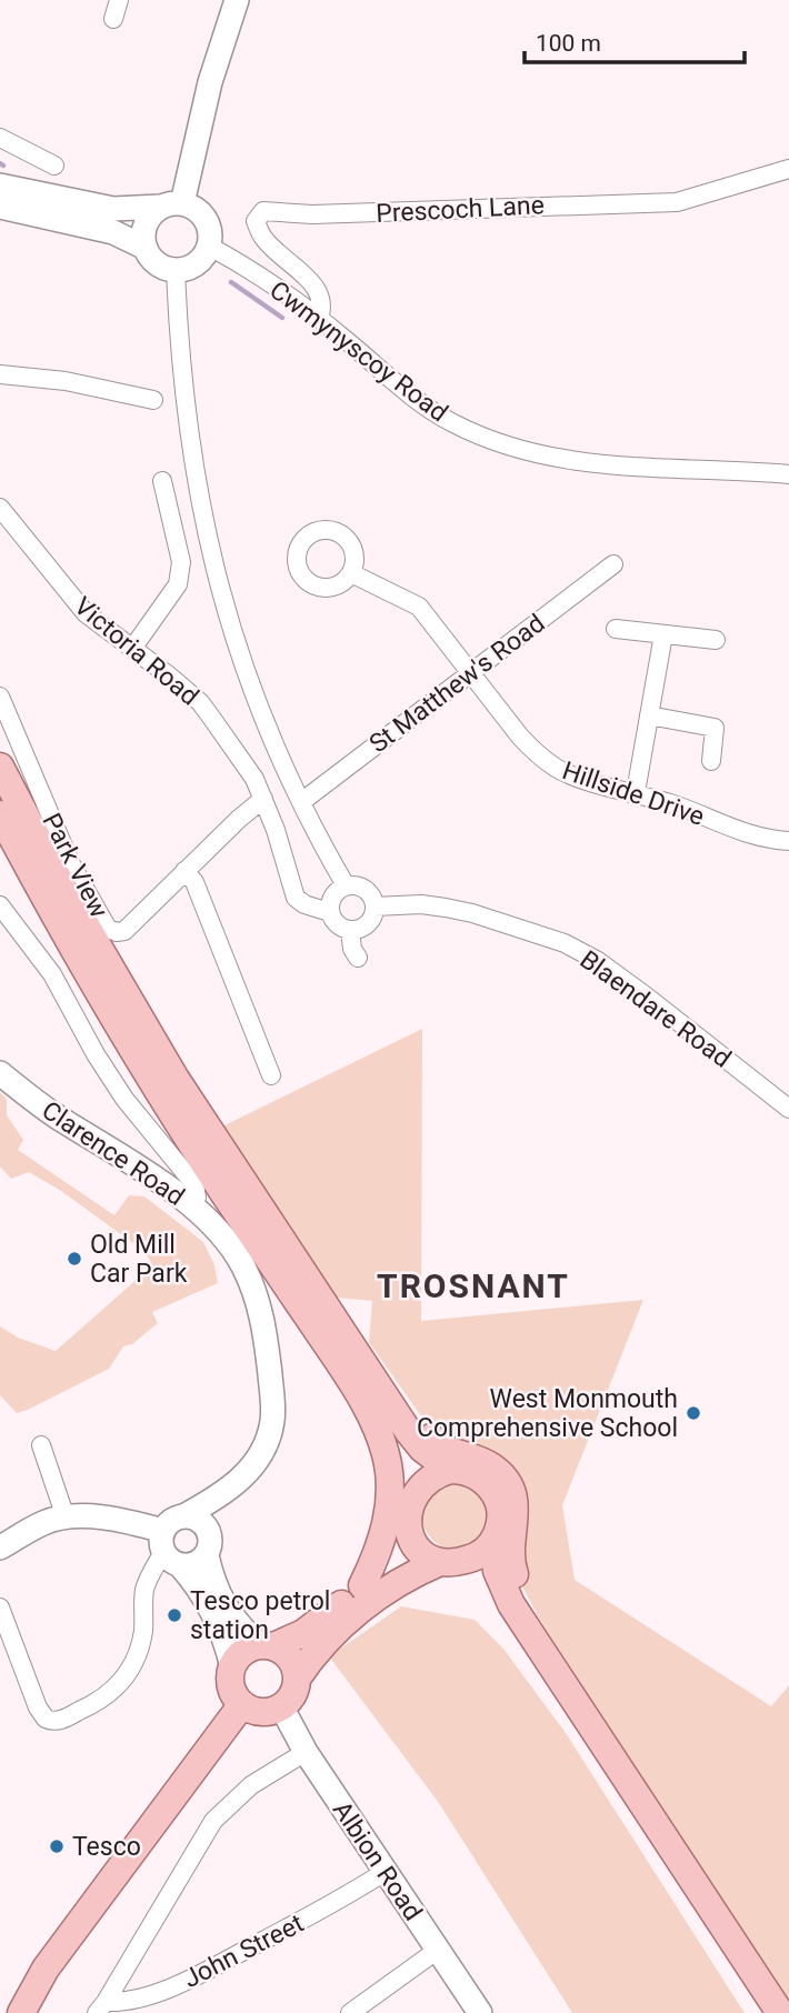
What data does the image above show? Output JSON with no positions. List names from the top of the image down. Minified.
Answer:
{"streets":{"street":["Prescoch Lane","Cwmynyscoy Road","Victoria Road","St Matthew's Road","Hillside Drive","Park View","Blaendare Road","Clarence Road","Albion Road","John Street"]},"crossings":[["Prescoch Lane","Cwmynyscoy Road"],["Victoria Road","Park View"],["Victoria Road","Blaendare Road"],["St Matthew's Road","Hillside Drive"],["Albion Road","John Street"]],"districts":["TROSNANT"],"places":["Old Mill Car Park","West Monmouth Comprehensive School","Tesco petrol station","Tesco"],"scale_bar":"100 m"}
